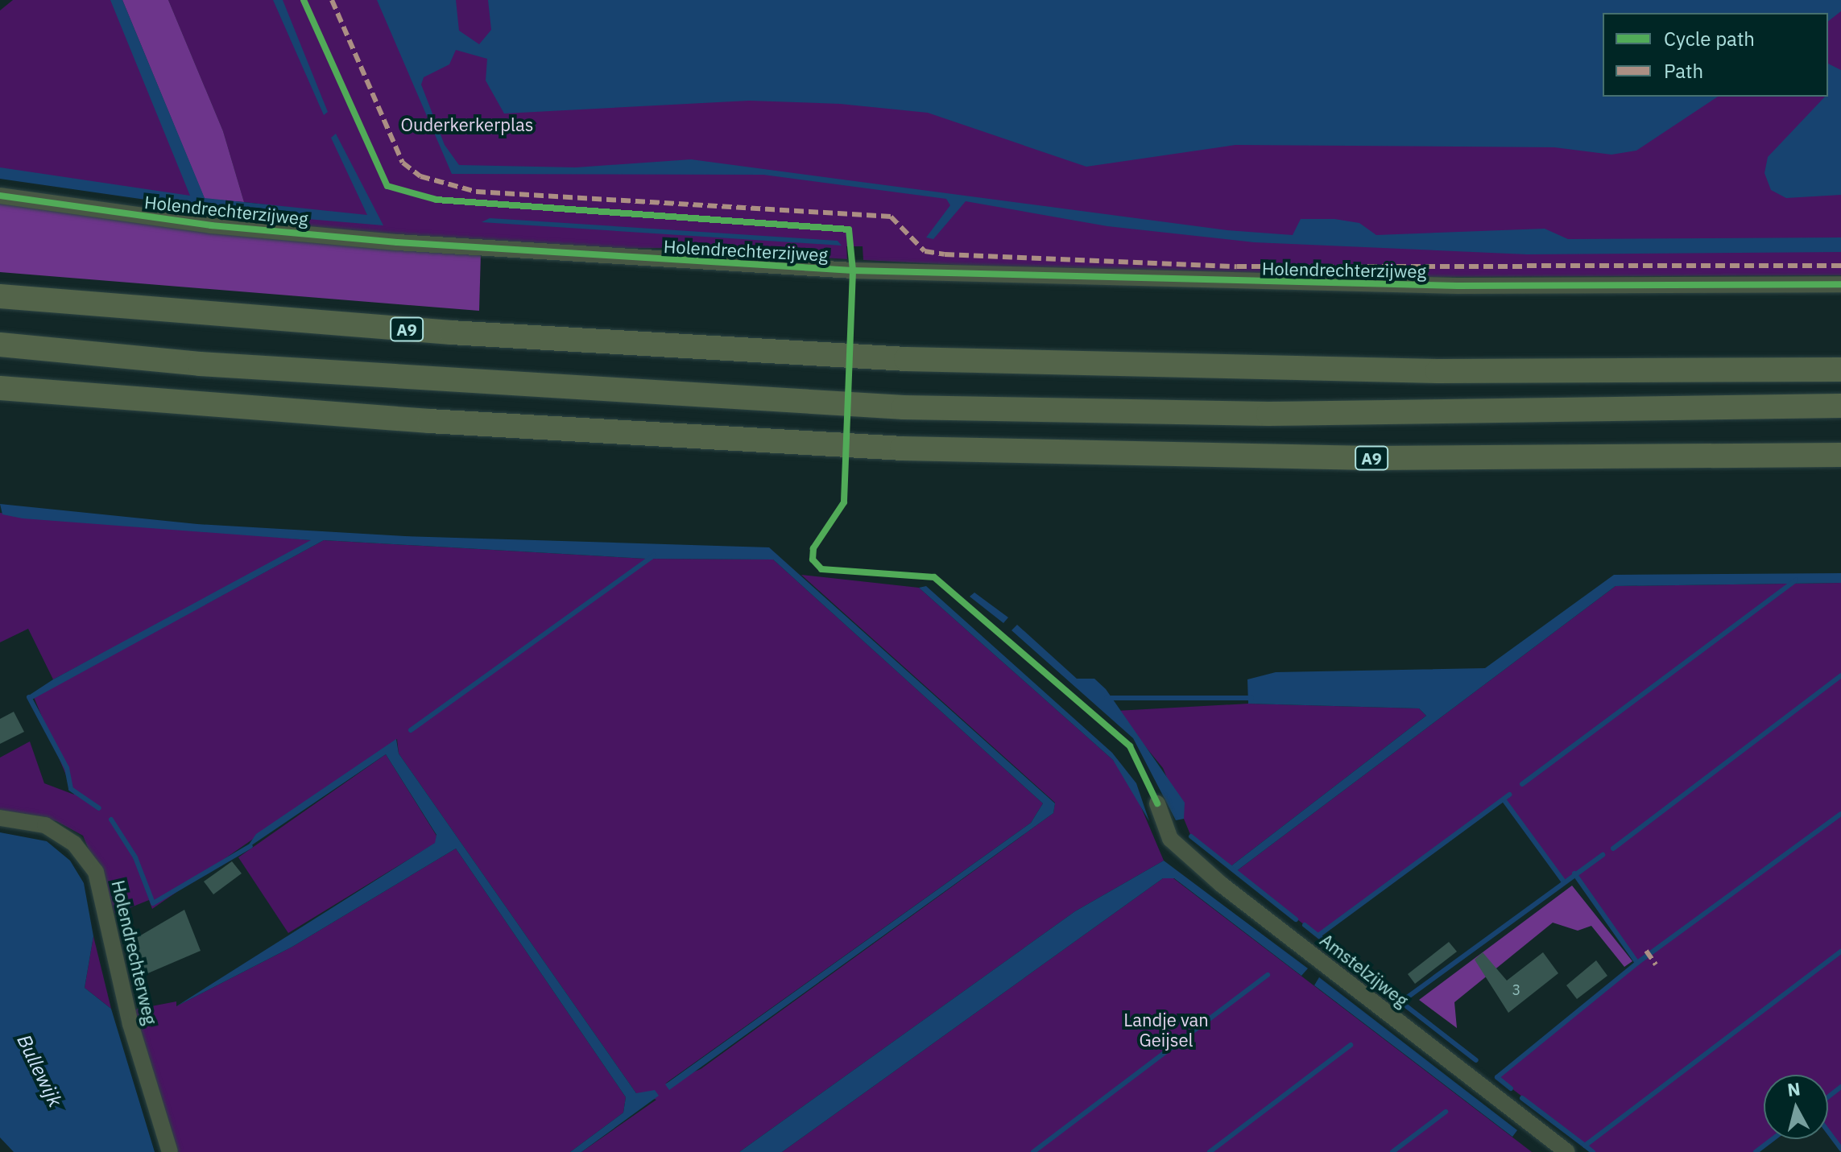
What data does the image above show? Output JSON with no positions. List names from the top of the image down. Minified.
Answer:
{"streets":{"highway":["A9"],"street":["Holendrechterzijweg","Holendrechterweg","Amstelzijweg"]},"water":["Bullewijk"],"parks":["Ouderkerkerplas","Landje van Geijsel"],"house_numbers":["3"],"legend":["Cycle path","Path"],"north":"top"}
